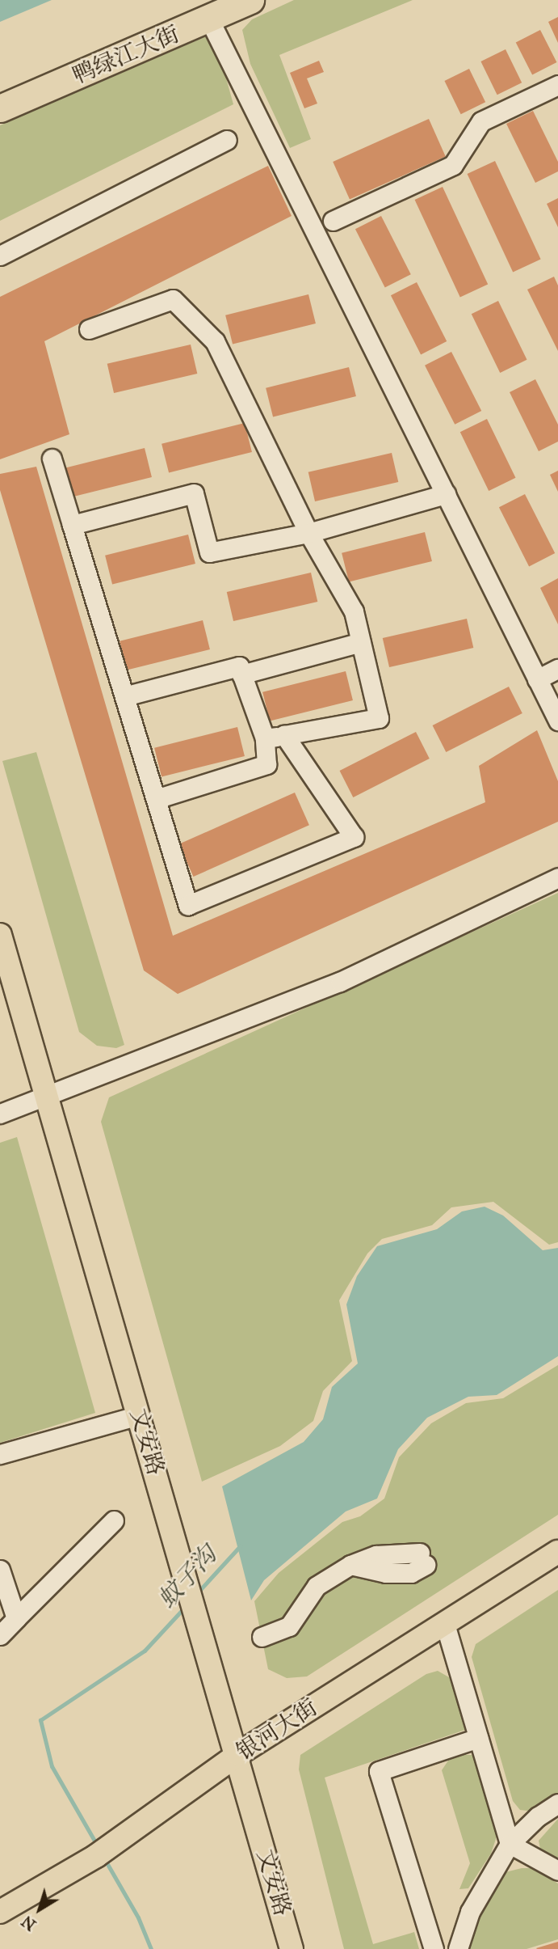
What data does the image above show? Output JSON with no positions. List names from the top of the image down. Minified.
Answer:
{"streets":{"highway":["鸭绿江大街"],"main road":["文安路","银河大街"]},"crossings":[["文安路","银河大街"]],"water":["蚊子沟"],"north":"bottom left"}
